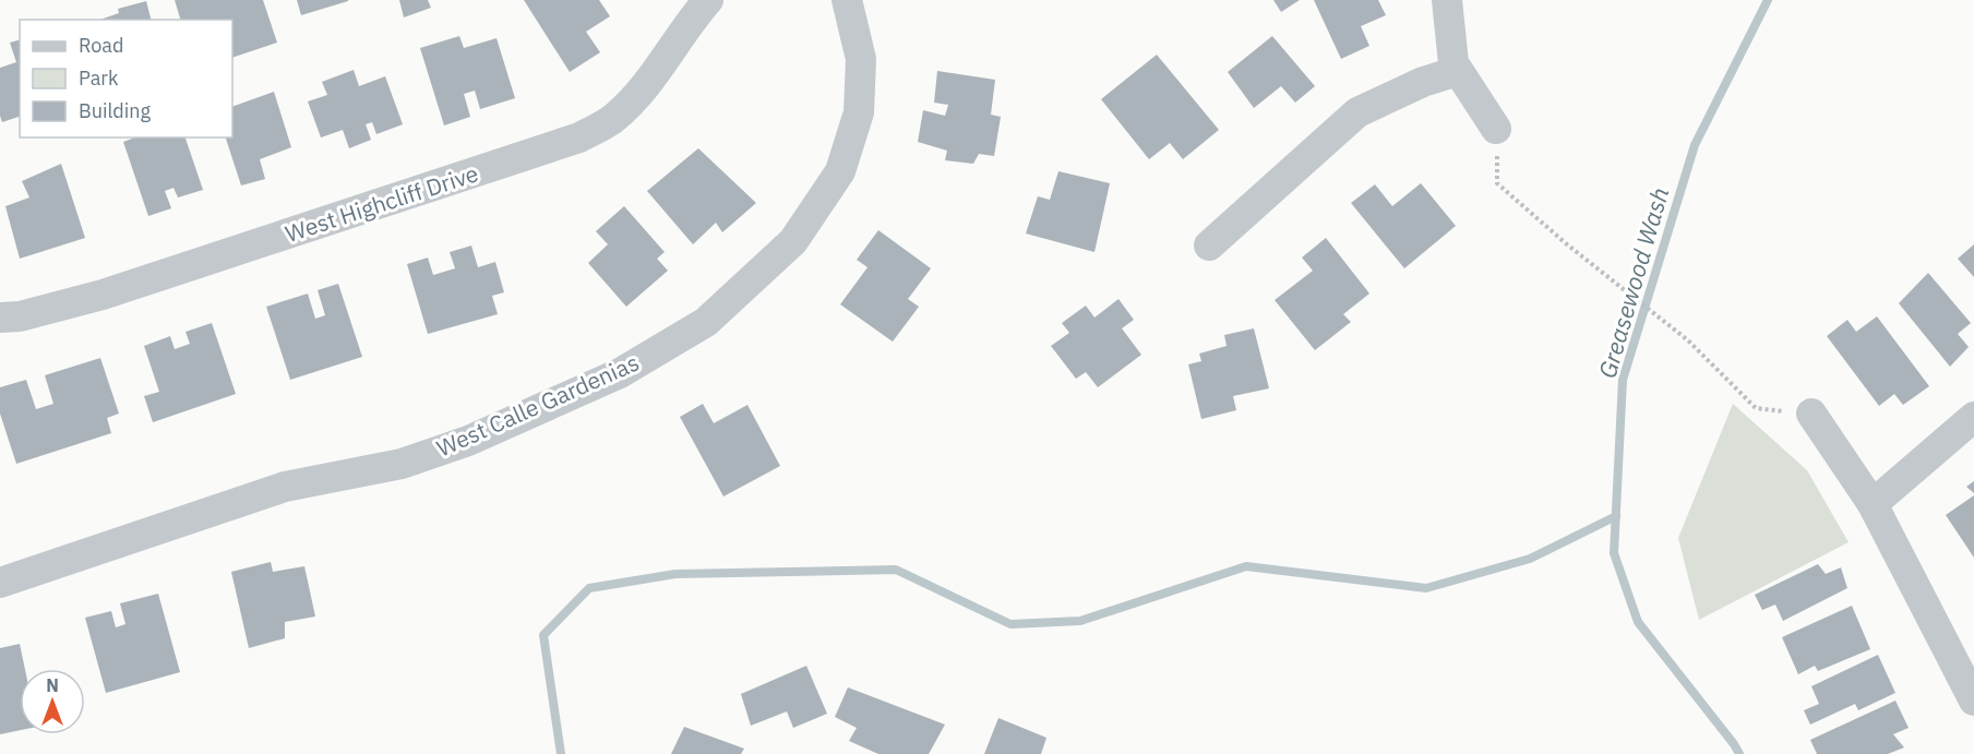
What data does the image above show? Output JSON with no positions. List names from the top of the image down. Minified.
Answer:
{"streets":{"street":["West Highcliff Drive","West Calle Gardenias"]},"water":["Greasewood Wash"],"legend":["Road","Park","Building"],"north":"top"}
